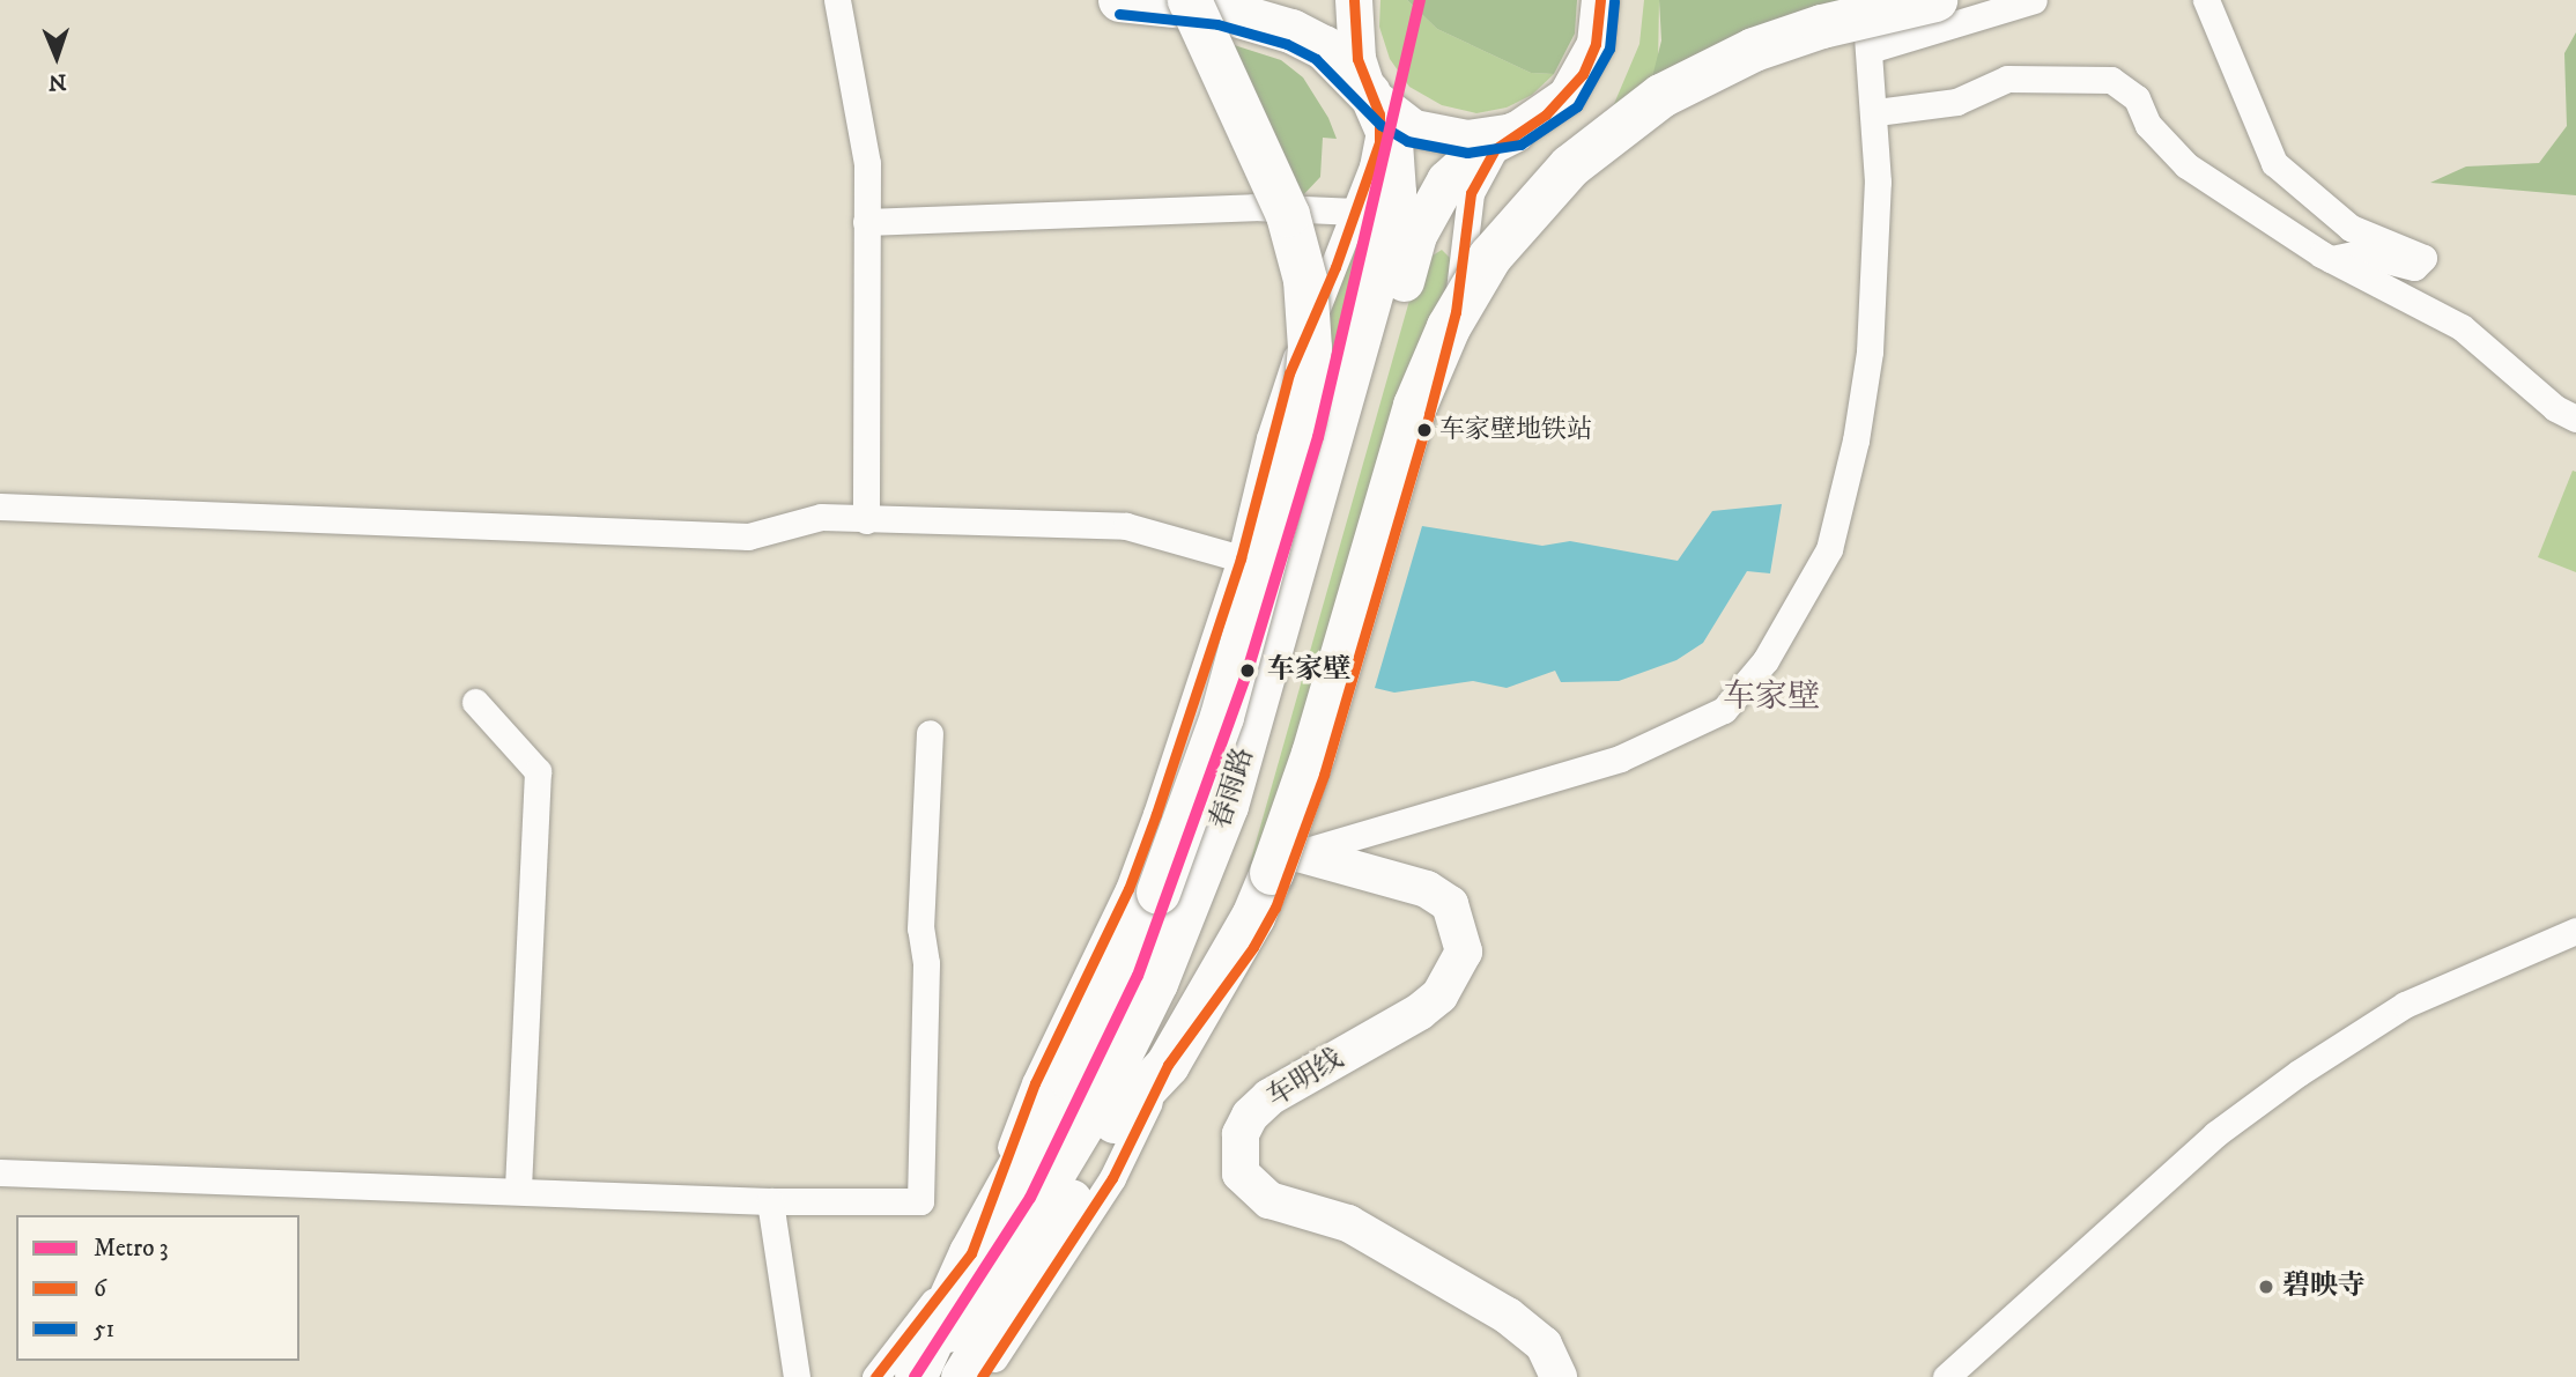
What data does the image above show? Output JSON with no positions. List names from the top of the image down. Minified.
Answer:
{"streets":{"main road":["春雨路","车明线"]},"districts":["车家壁"],"places":["车家壁地铁站","车家壁","碧映寺"],"lines":["metro line 3","transit line 6","transit line 51"],"legend":["Metro 3","6","51"],"north":"bottom"}
